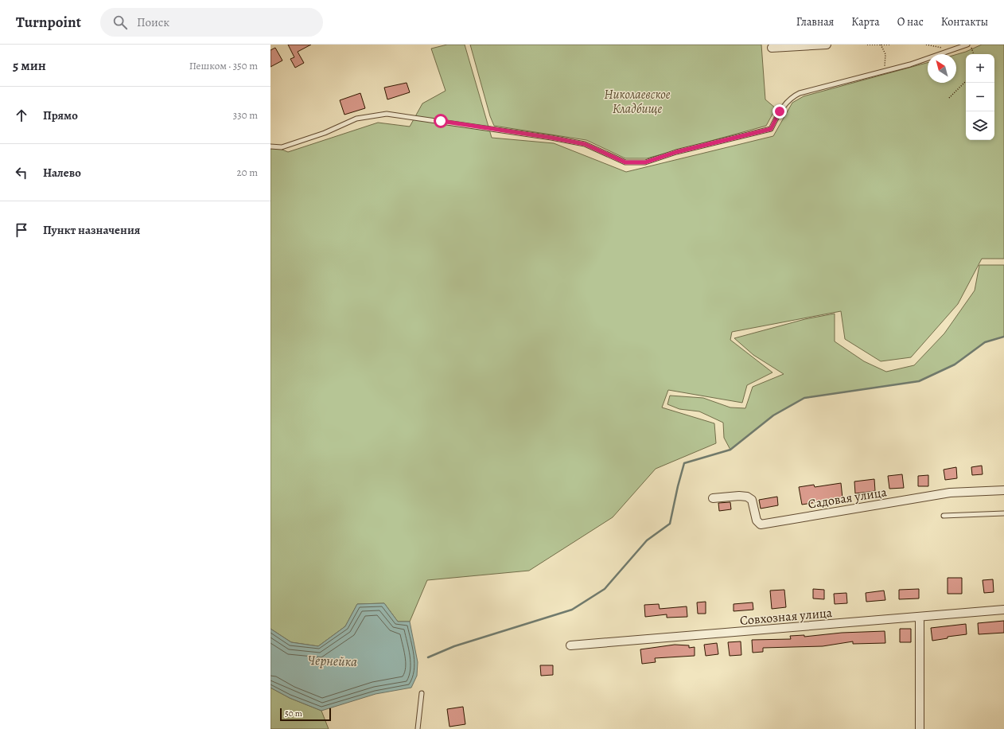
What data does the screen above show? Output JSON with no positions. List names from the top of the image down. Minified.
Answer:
{"streets":{"street":["Садовая улица","Совхозная улица"]},"water":["Чернейка"],"parks":["Николаевское Кладбище"],"scale_bar":"50 m","north":"top left","page":{"header":"Turnpoint","search":"Поиск","nav":["Главная","Карта","О нас","Контакты"],"heading":["5 мин","Пешком · 350 m"],"map_buttons":["+","−"],"list":[["Прямо","330 m"],["Налево","20 m"],"Пункт назначения"],"scale":"50 m"}}
